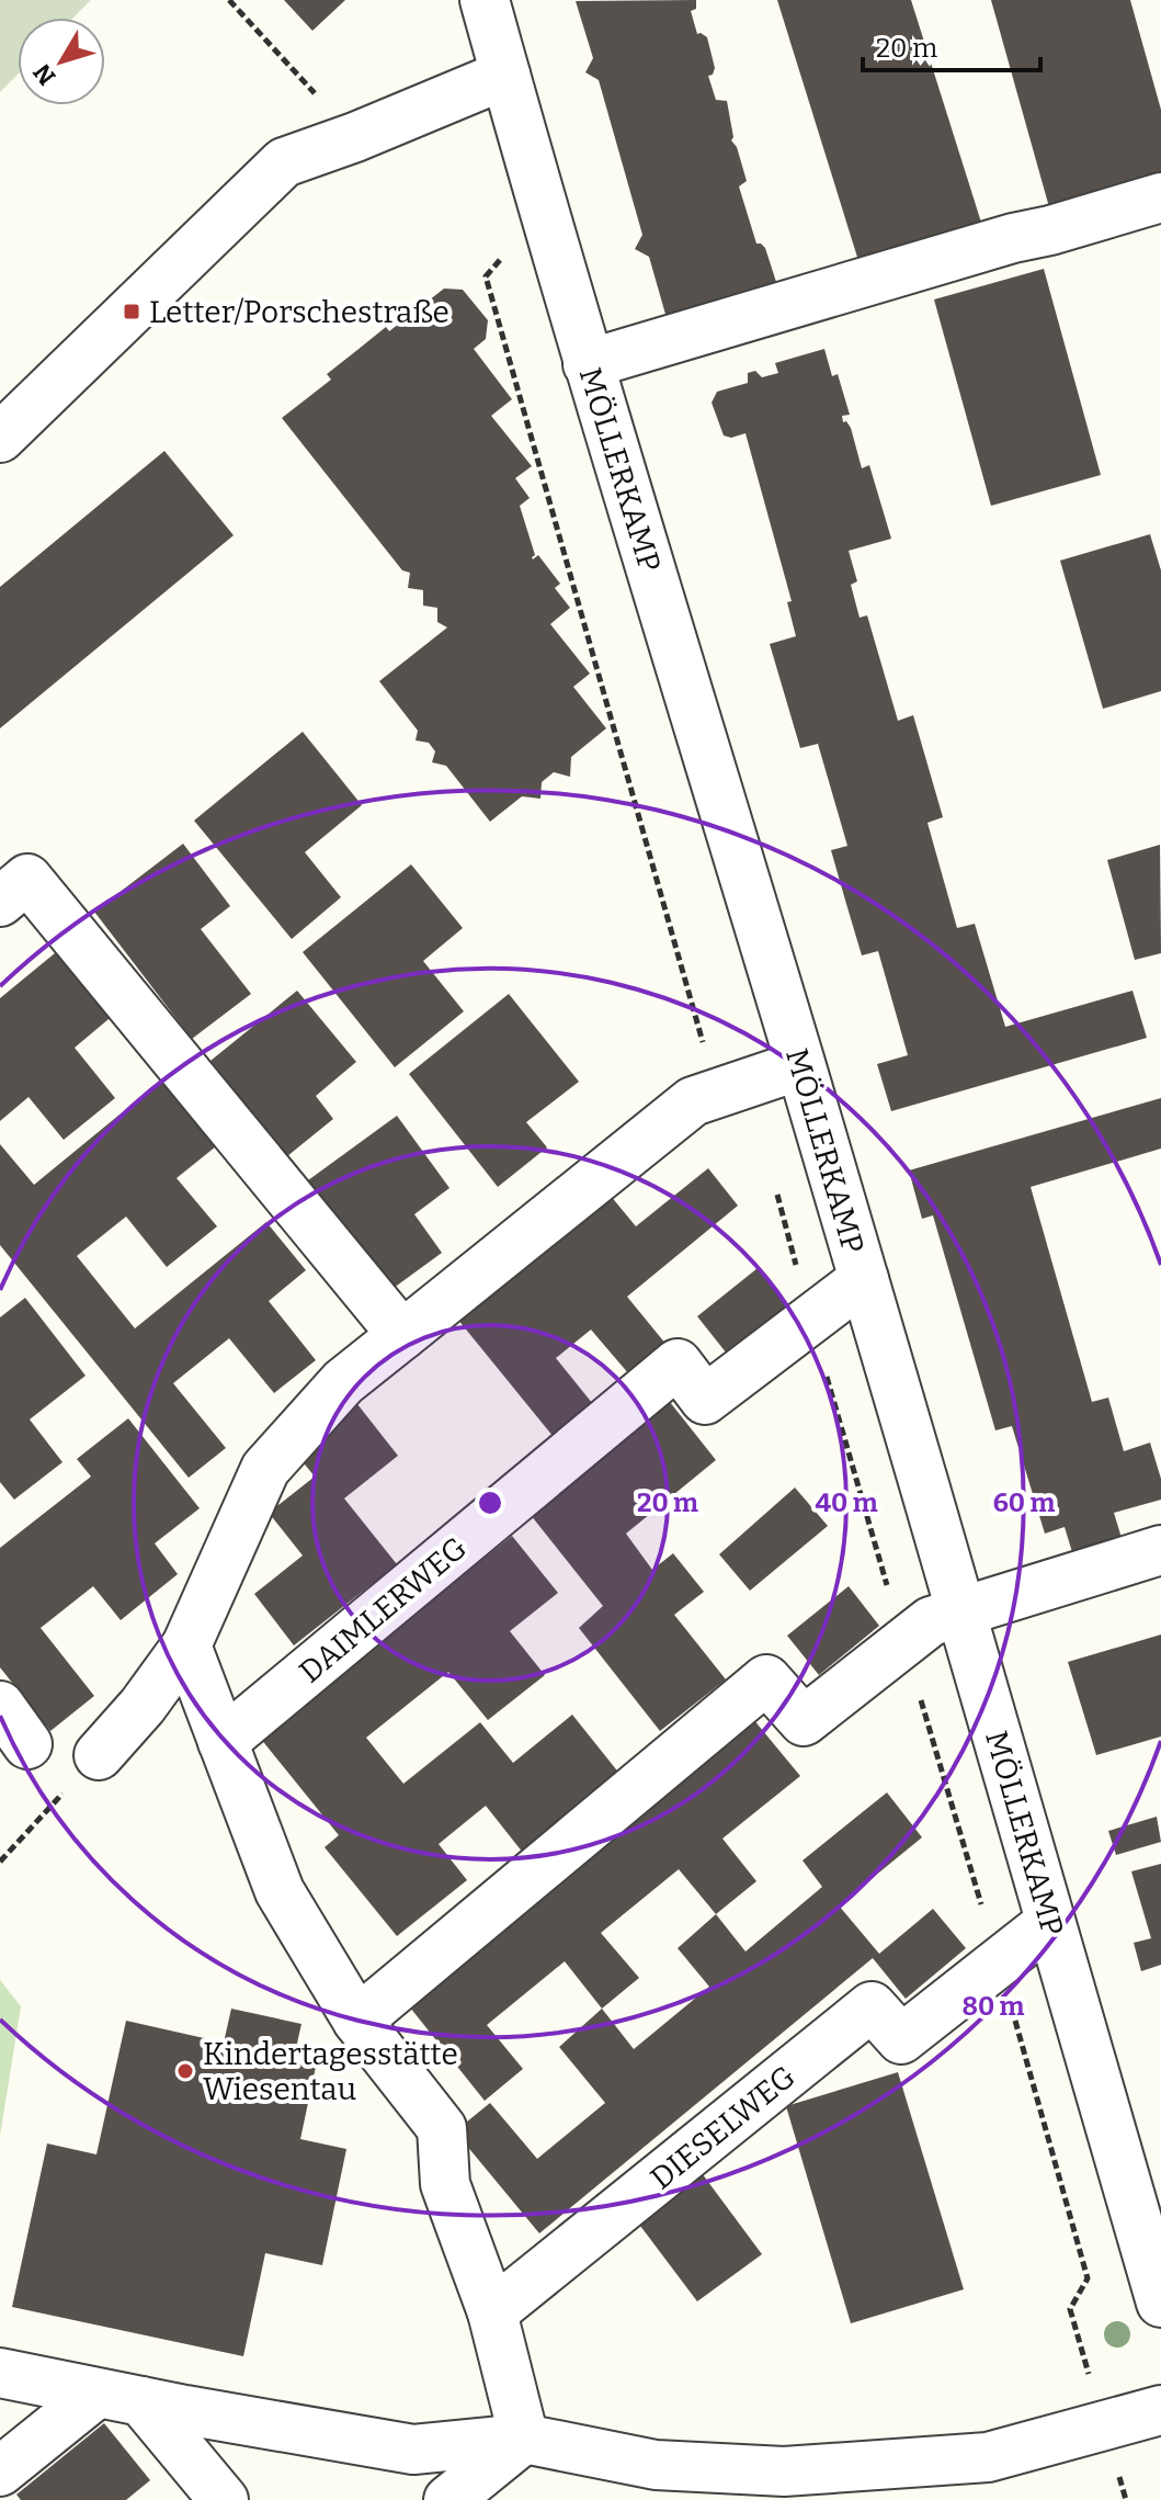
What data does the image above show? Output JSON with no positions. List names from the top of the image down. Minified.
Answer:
{"streets":{"street":["MÖLLERKAMP","DAIMLERWEG","DIESELWEG"]},"crossings":[["MÖLLERKAMP","DAIMLERWEG"],["MÖLLERKAMP","DIESELWEG"]],"places":{"transit":["Letter/Porschestraße"],"other":["Kindertagesstätte Wiesentau"]},"scale_bar":"20 m","north":"bottom left","rings":["20 m","40 m","60 m","80 m"]}
